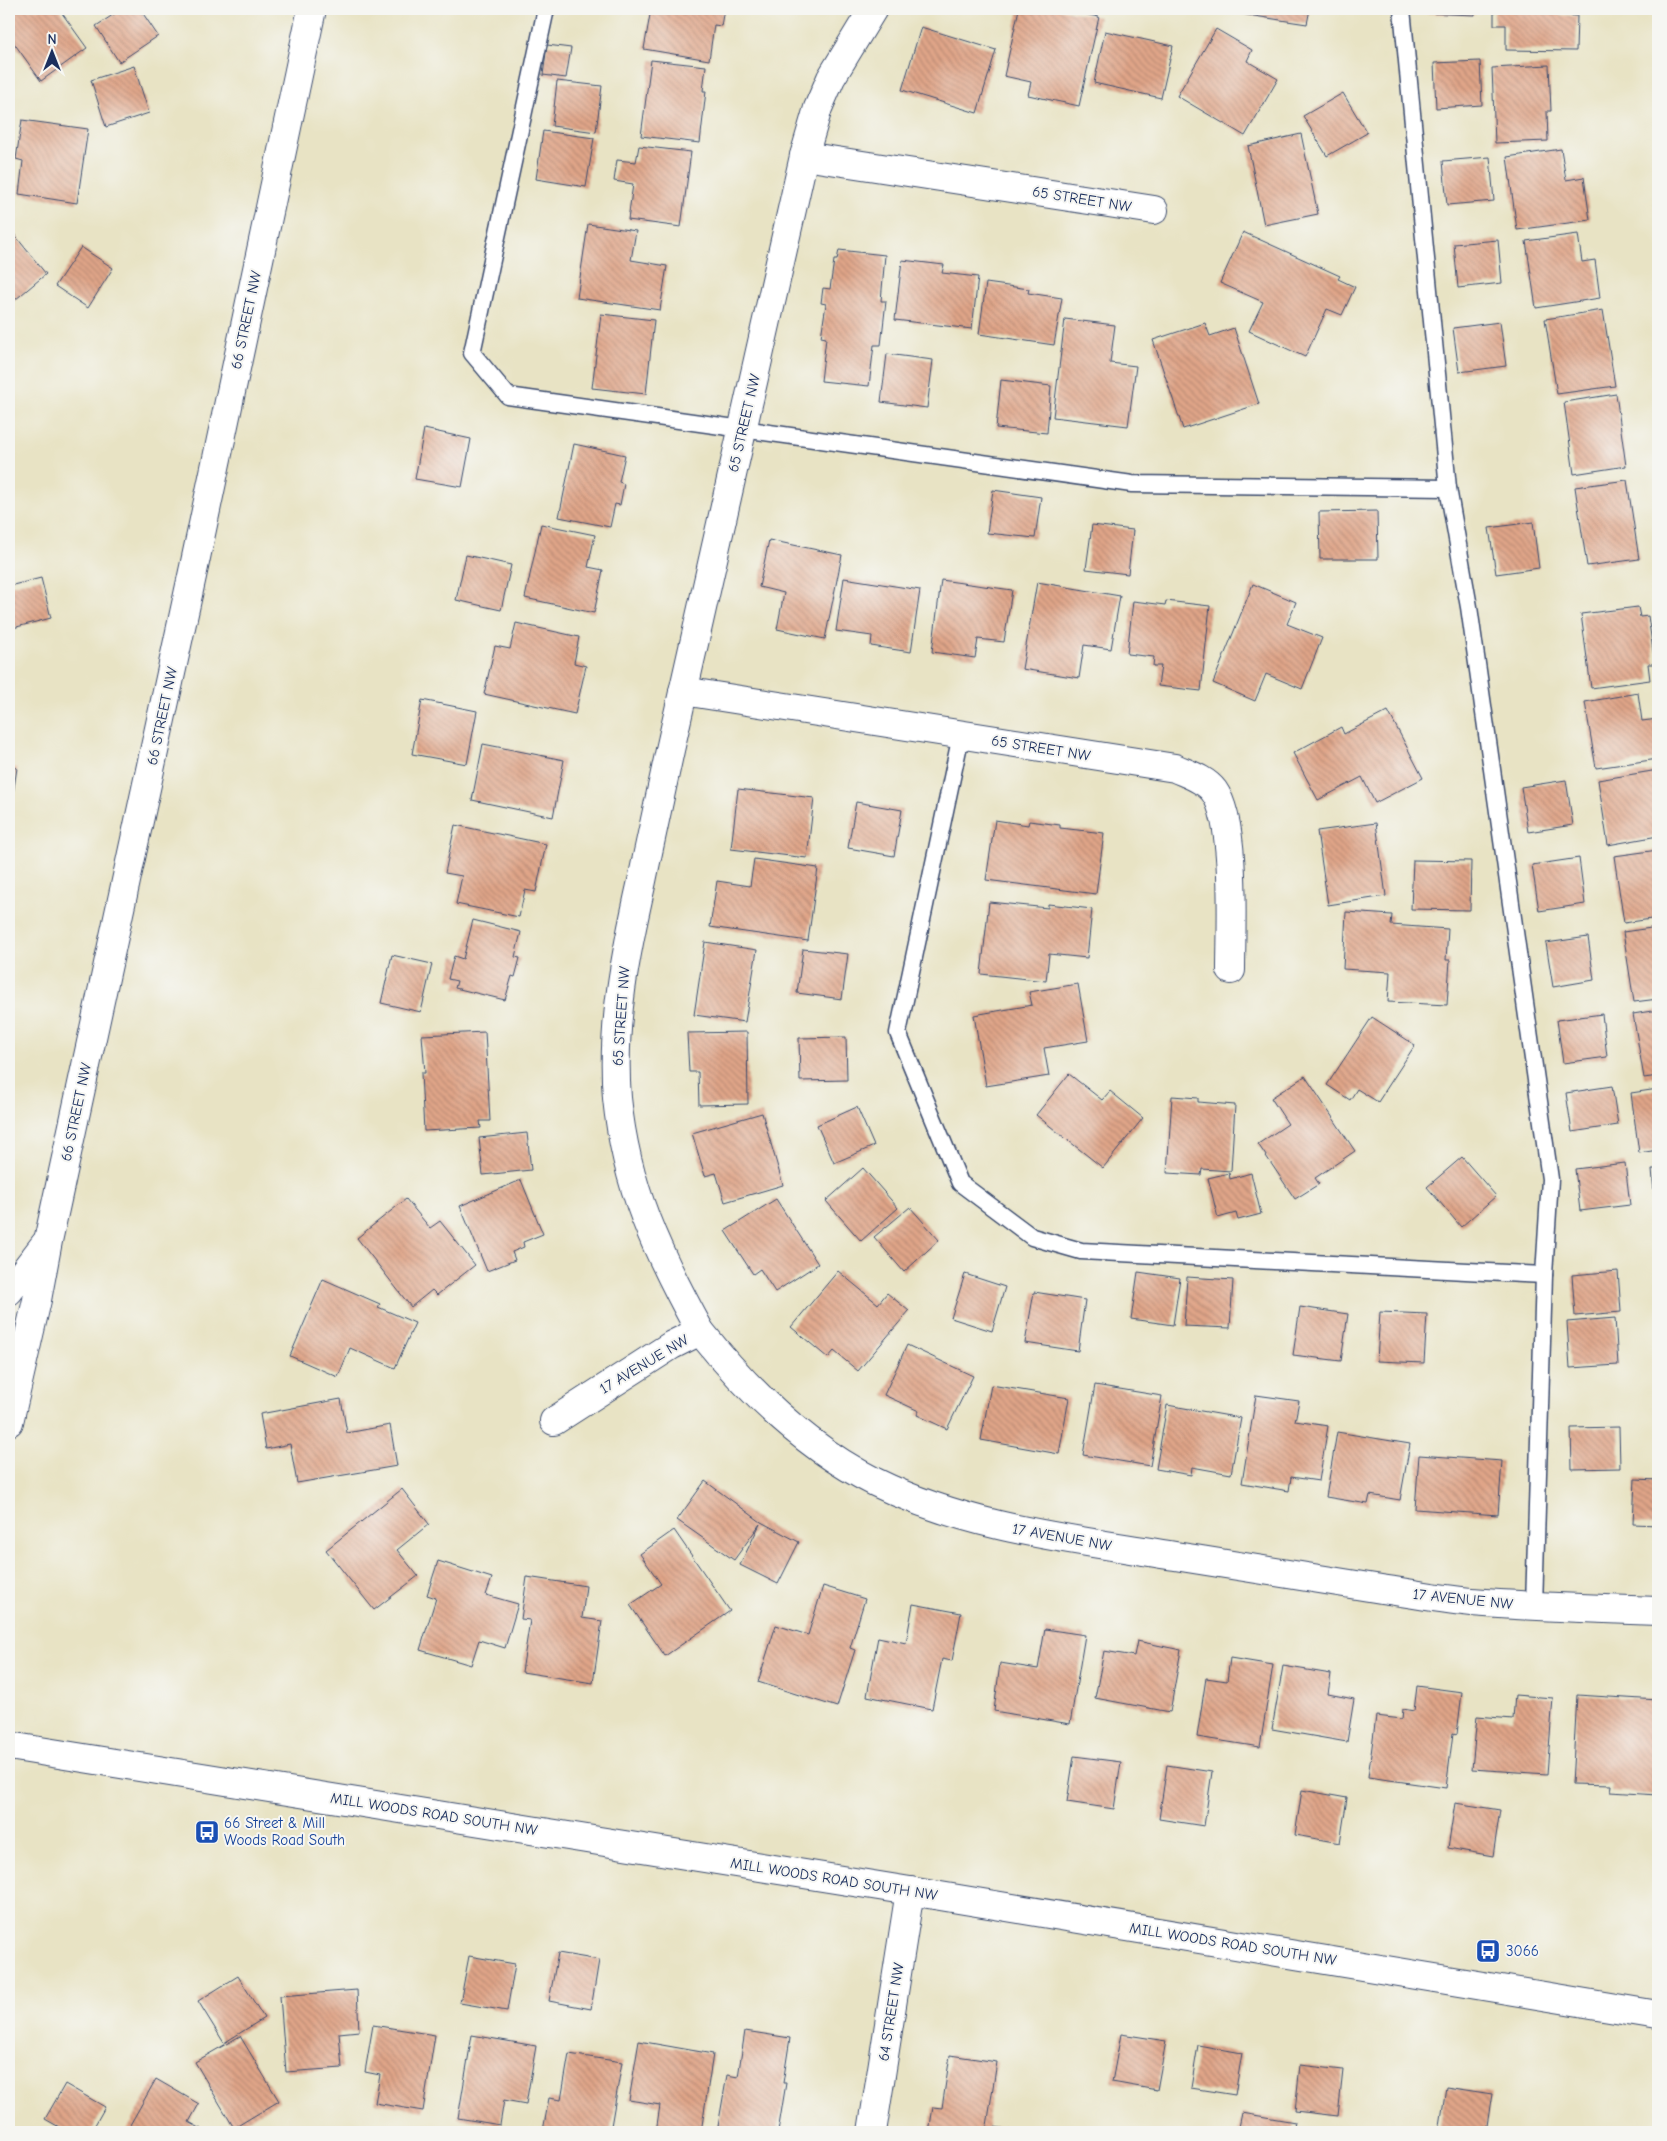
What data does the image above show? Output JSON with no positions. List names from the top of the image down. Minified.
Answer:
{"streets":{"street":["65 STREET NW","66 STREET NW","17 AVENUE NW","MILL WOODS ROAD SOUTH NW","64 STREET NW"]},"crossings":[["65 STREET NW","17 AVENUE NW"],["MILL WOODS ROAD SOUTH NW","64 STREET NW"]],"places":{"bus stop":["66 Street & Mill Woods Road South","3066"]},"north":"top"}
